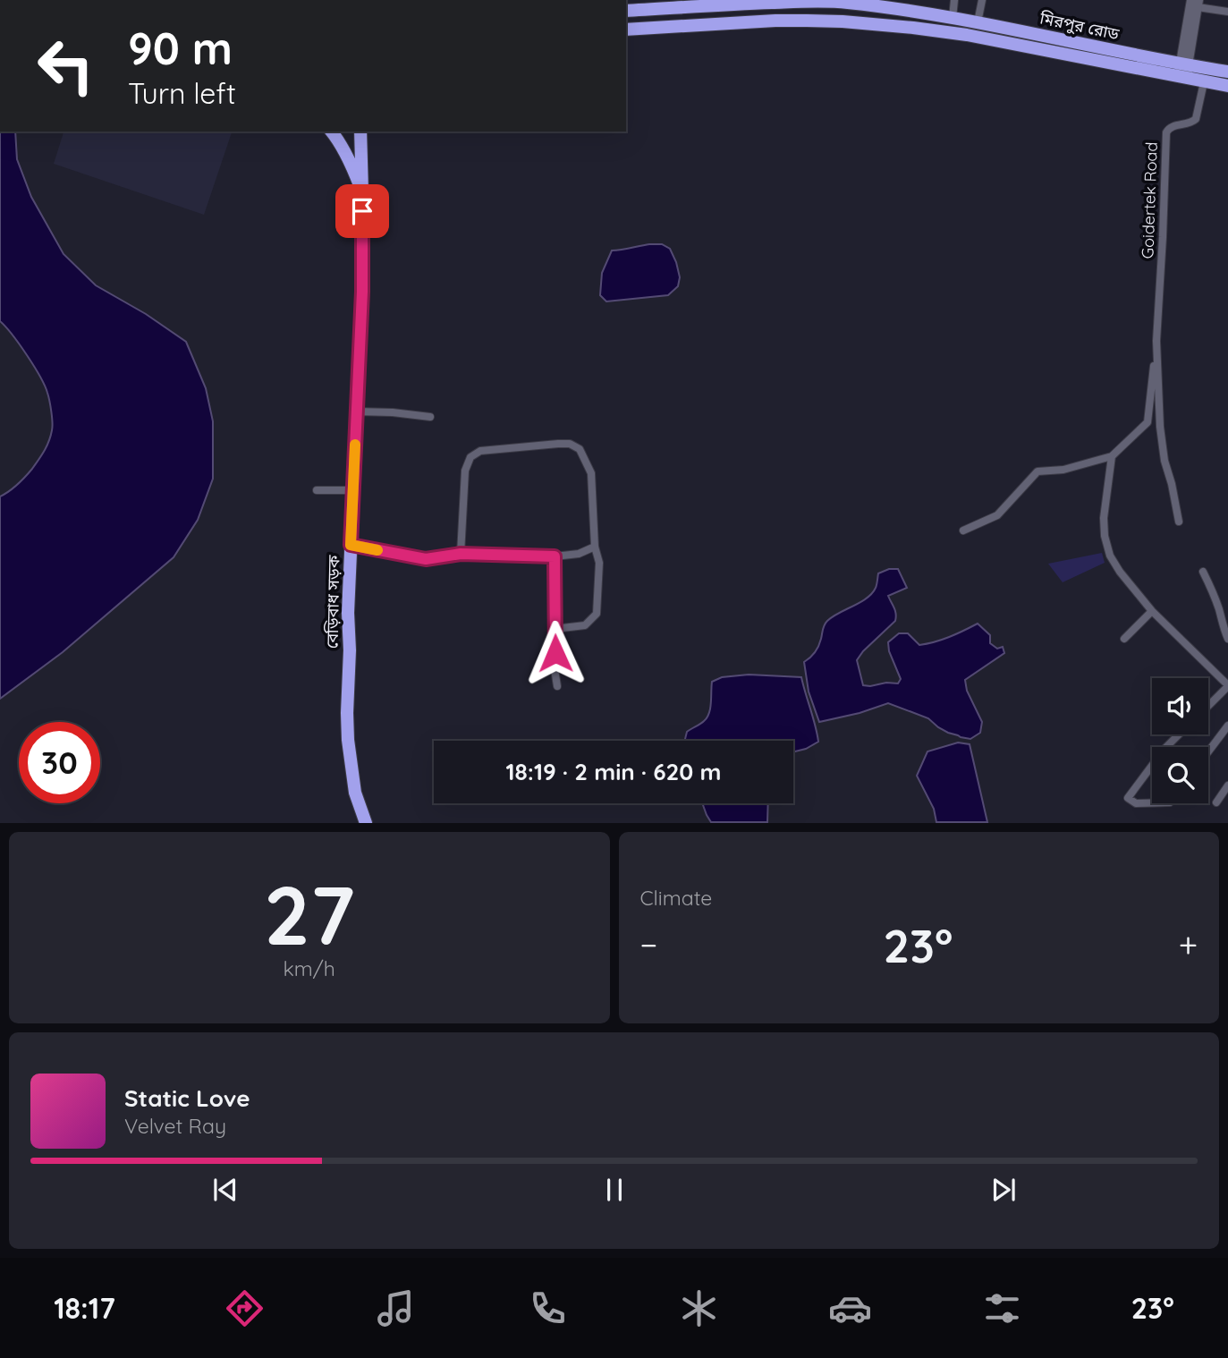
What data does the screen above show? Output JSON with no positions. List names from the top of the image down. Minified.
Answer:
{"streets":{"highway":["মিরপুর রোড","বেড়িবাধ সড়ক"],"street":["Goidertek Road"]},"crossings":[["মিরপুর রোড","Goidertek Road"]],"page":{"turn":["90 m","Turn left"],"limit":"30","trip":"18:19 · 2 min · 620 m","tile":[["27","km/h"],"Climate"],"heat":["−","23°","+"],"song":["Static Love","Velvet Ray"],"tabs":["18:17","23°"]}}
